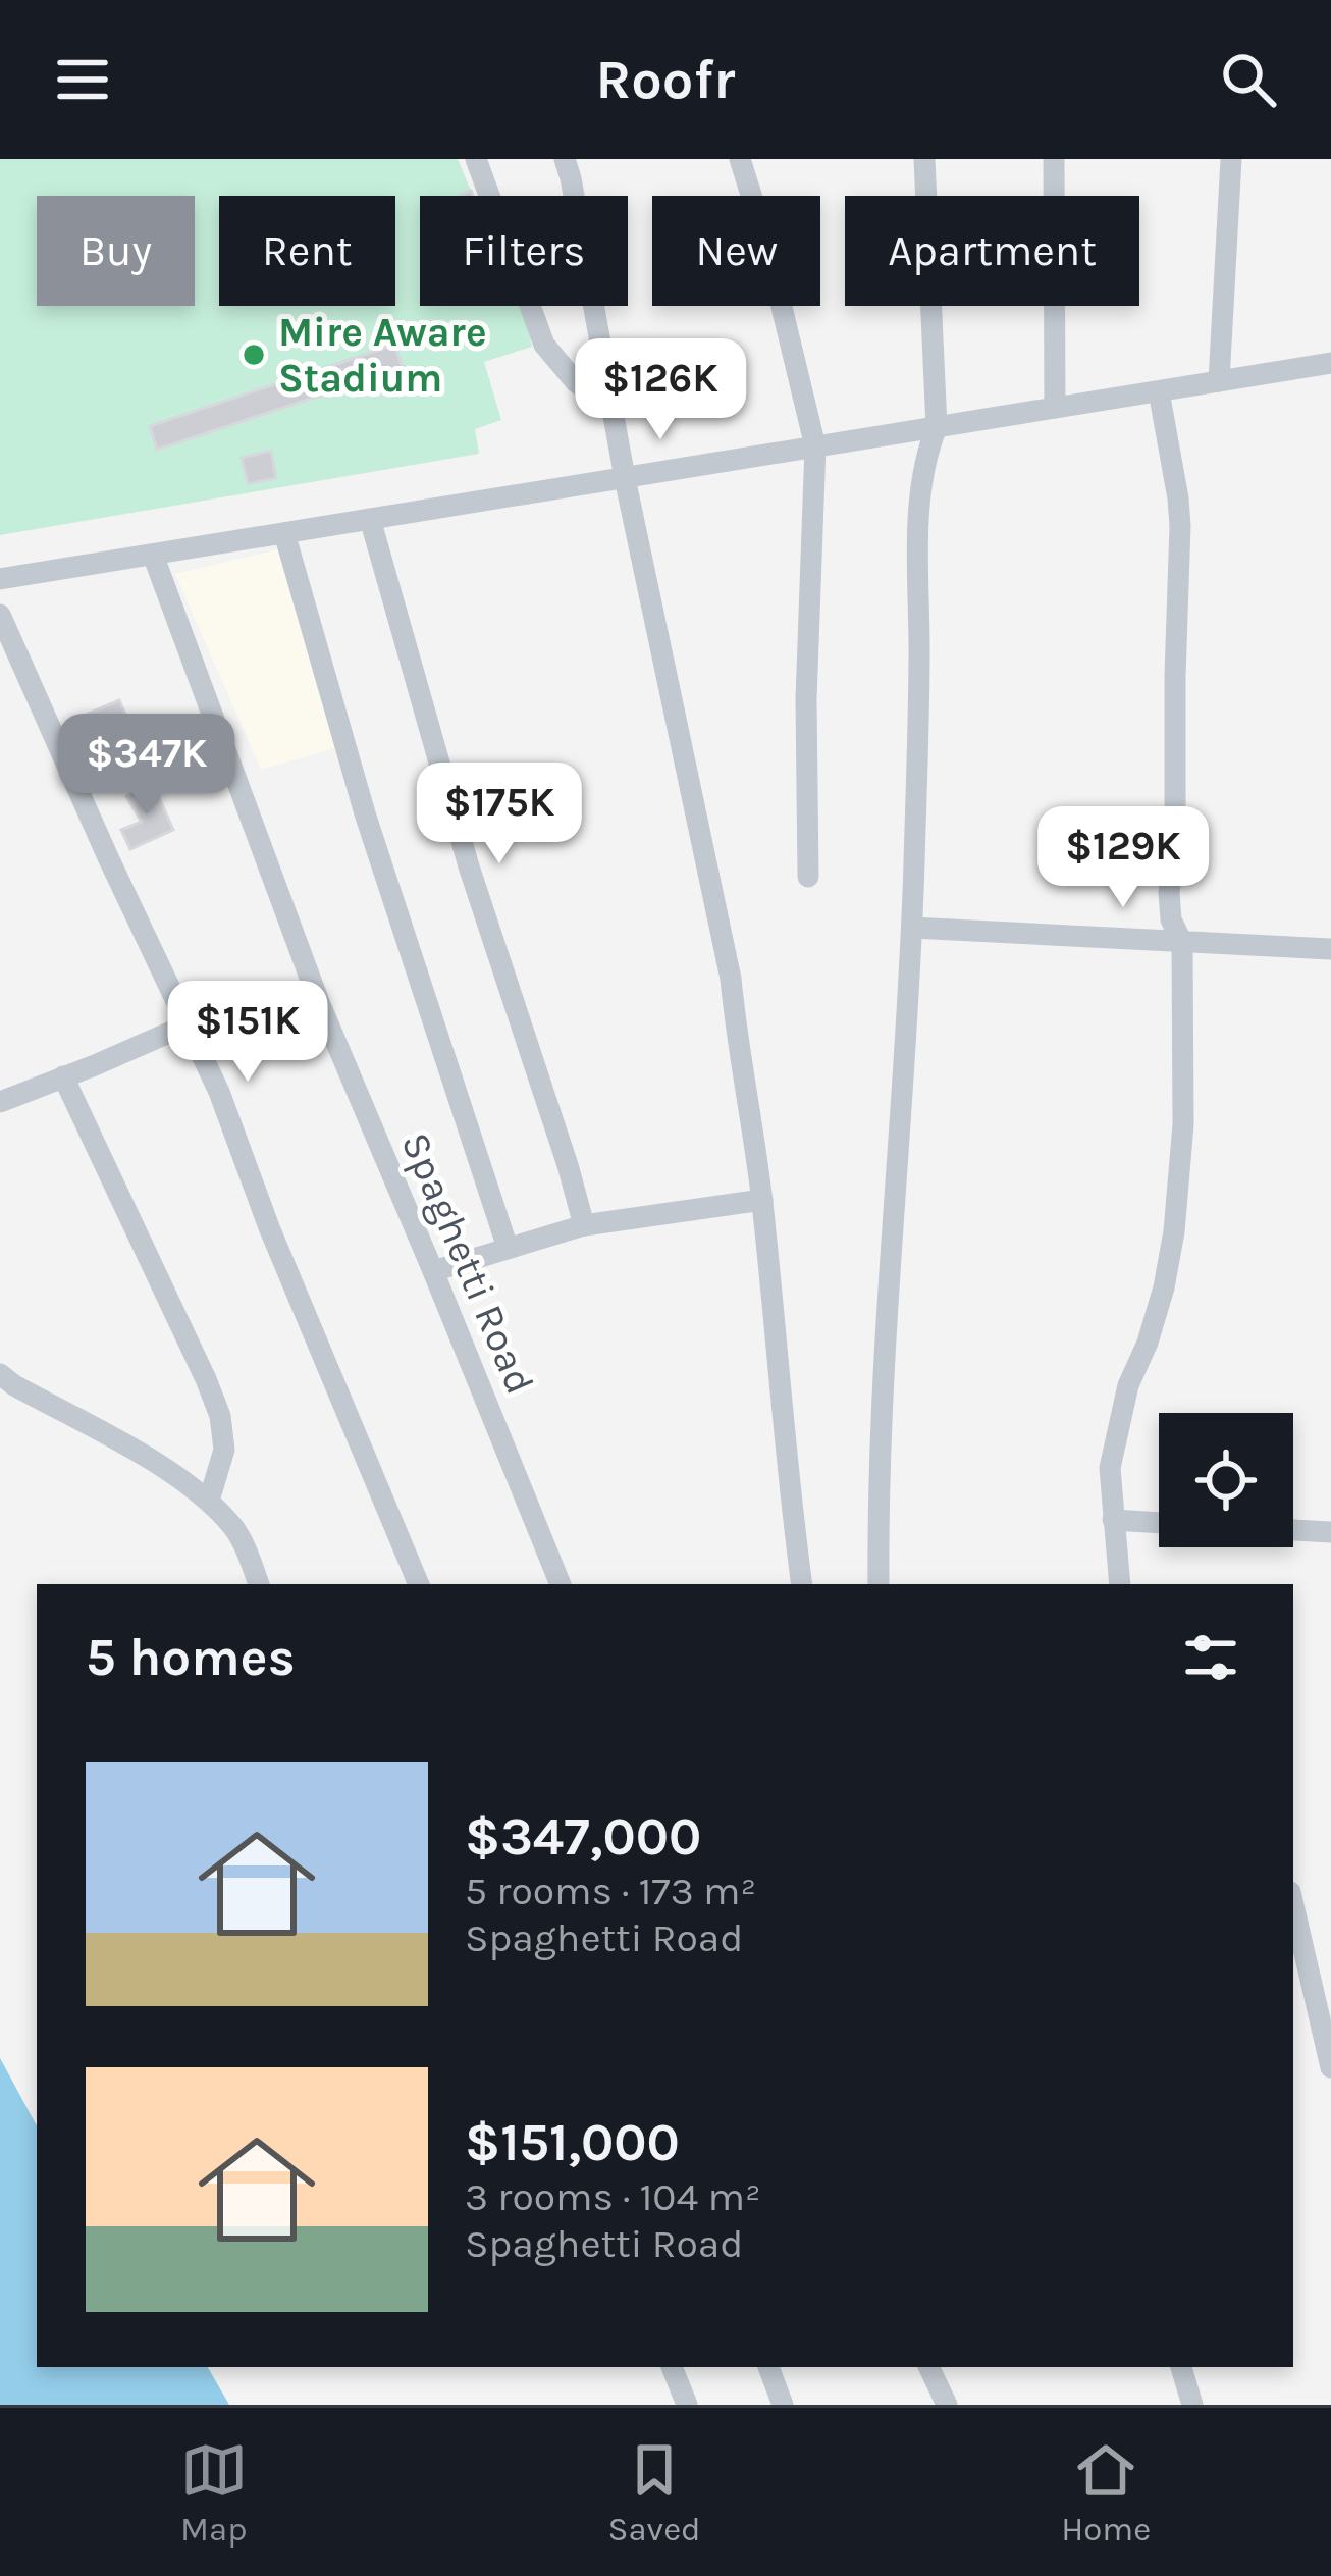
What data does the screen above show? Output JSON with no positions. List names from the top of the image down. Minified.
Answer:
{"streets":{"street":["Spaghetti Road"]},"places":["Mire Aware Stadium"],"page":{"header":"Roofr","chip":["Buy","Rent","Filters","New","Apartment"],"price":["$126K","$347K","$175K","$129K","$151K"],"heading":"5 homes","list":[{"name":"$347,000","note":"5 rooms · 173 m² · Spaghetti Road"},{"name":"$151,000","note":"3 rooms · 104 m² · Spaghetti Road"}],"tabs":["Map","Saved","Home"]}}
